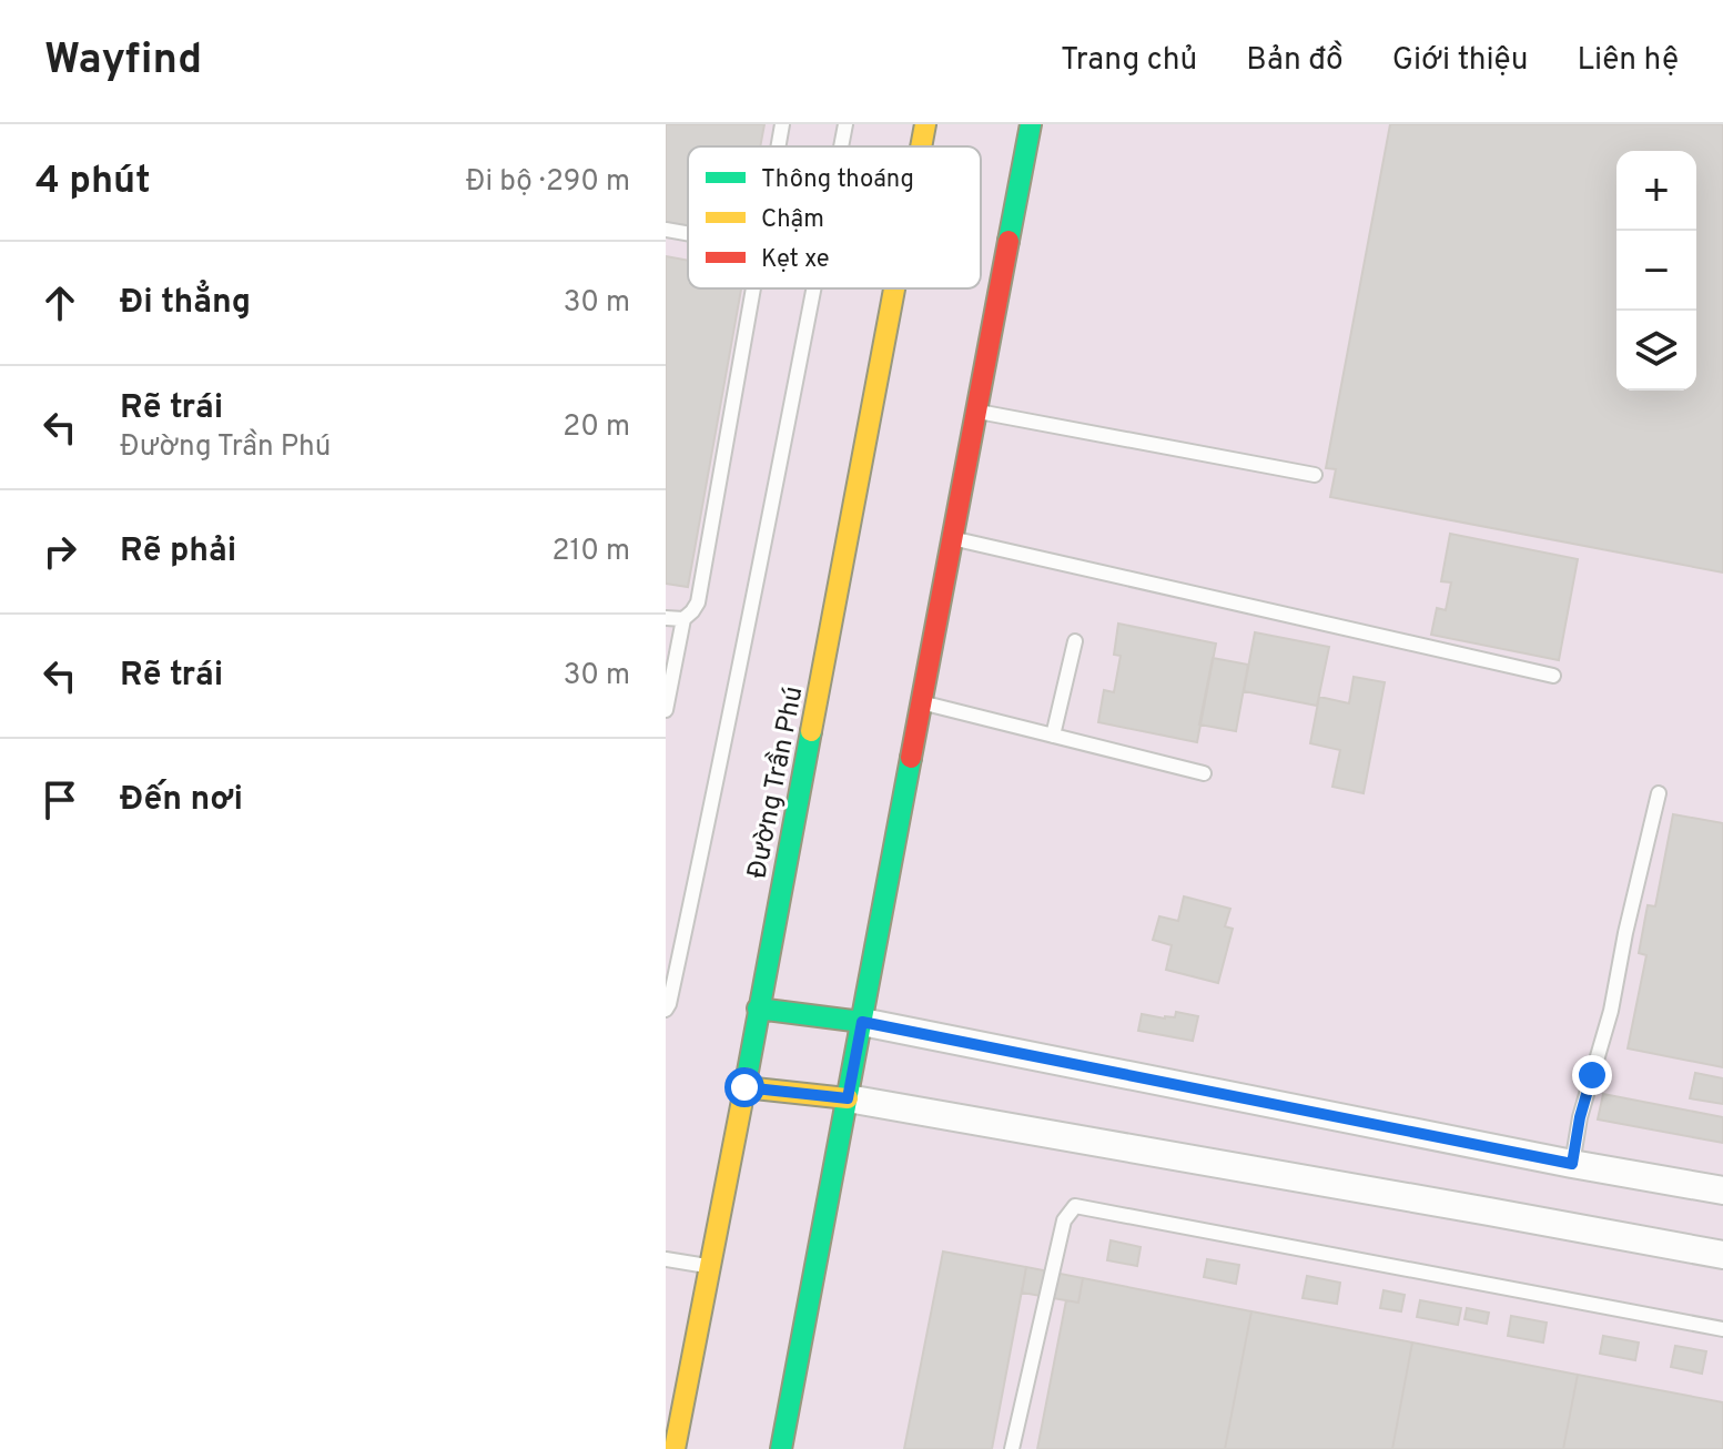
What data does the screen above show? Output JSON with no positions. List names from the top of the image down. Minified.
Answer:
{"streets":{"main road":["Đường Trần Phú"]},"legend":["Thông thoáng","Chậm","Kẹt xe"],"page":{"header":"Wayfind","nav":["Trang chủ","Bản đồ","Giới thiệu","Liên hệ"],"heading":["4 phút","Đi bộ · 290 m"],"map_buttons":["+","−"],"list":[["Đi thẳng","30 m"],["Rẽ trái","Đường Trần Phú","20 m"],["Rẽ phải","210 m"],["Rẽ trái","30 m"],"Đến nơi"]}}
